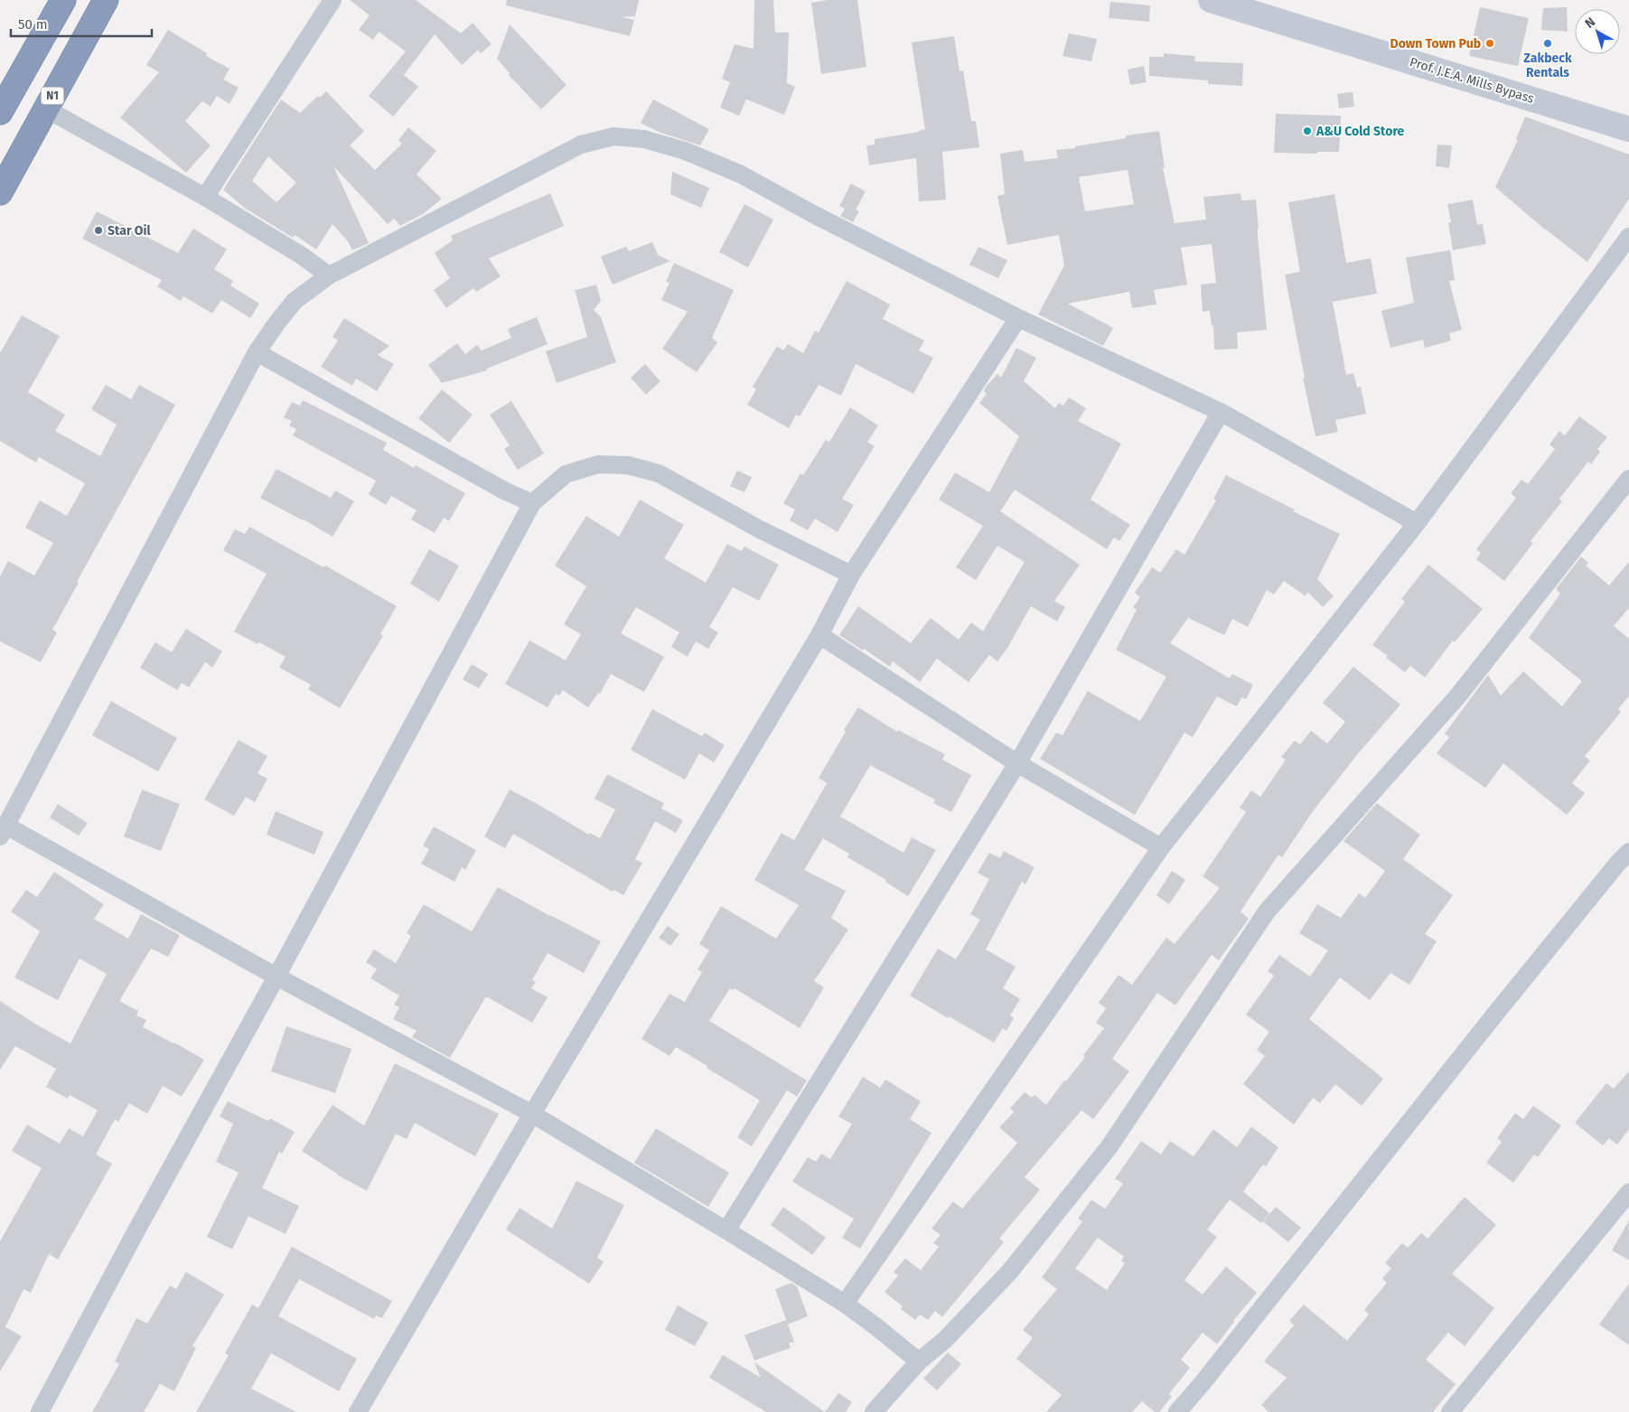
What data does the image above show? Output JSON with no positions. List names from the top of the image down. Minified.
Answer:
{"streets":{"highway":["N1"],"street":["Prof. J.E.A. Mills Bypass"]},"places":["Down Town Pub","Zakbeck Rentals","A&U Cold Store","Star Oil"],"scale_bar":"50 m","north":"top left"}
